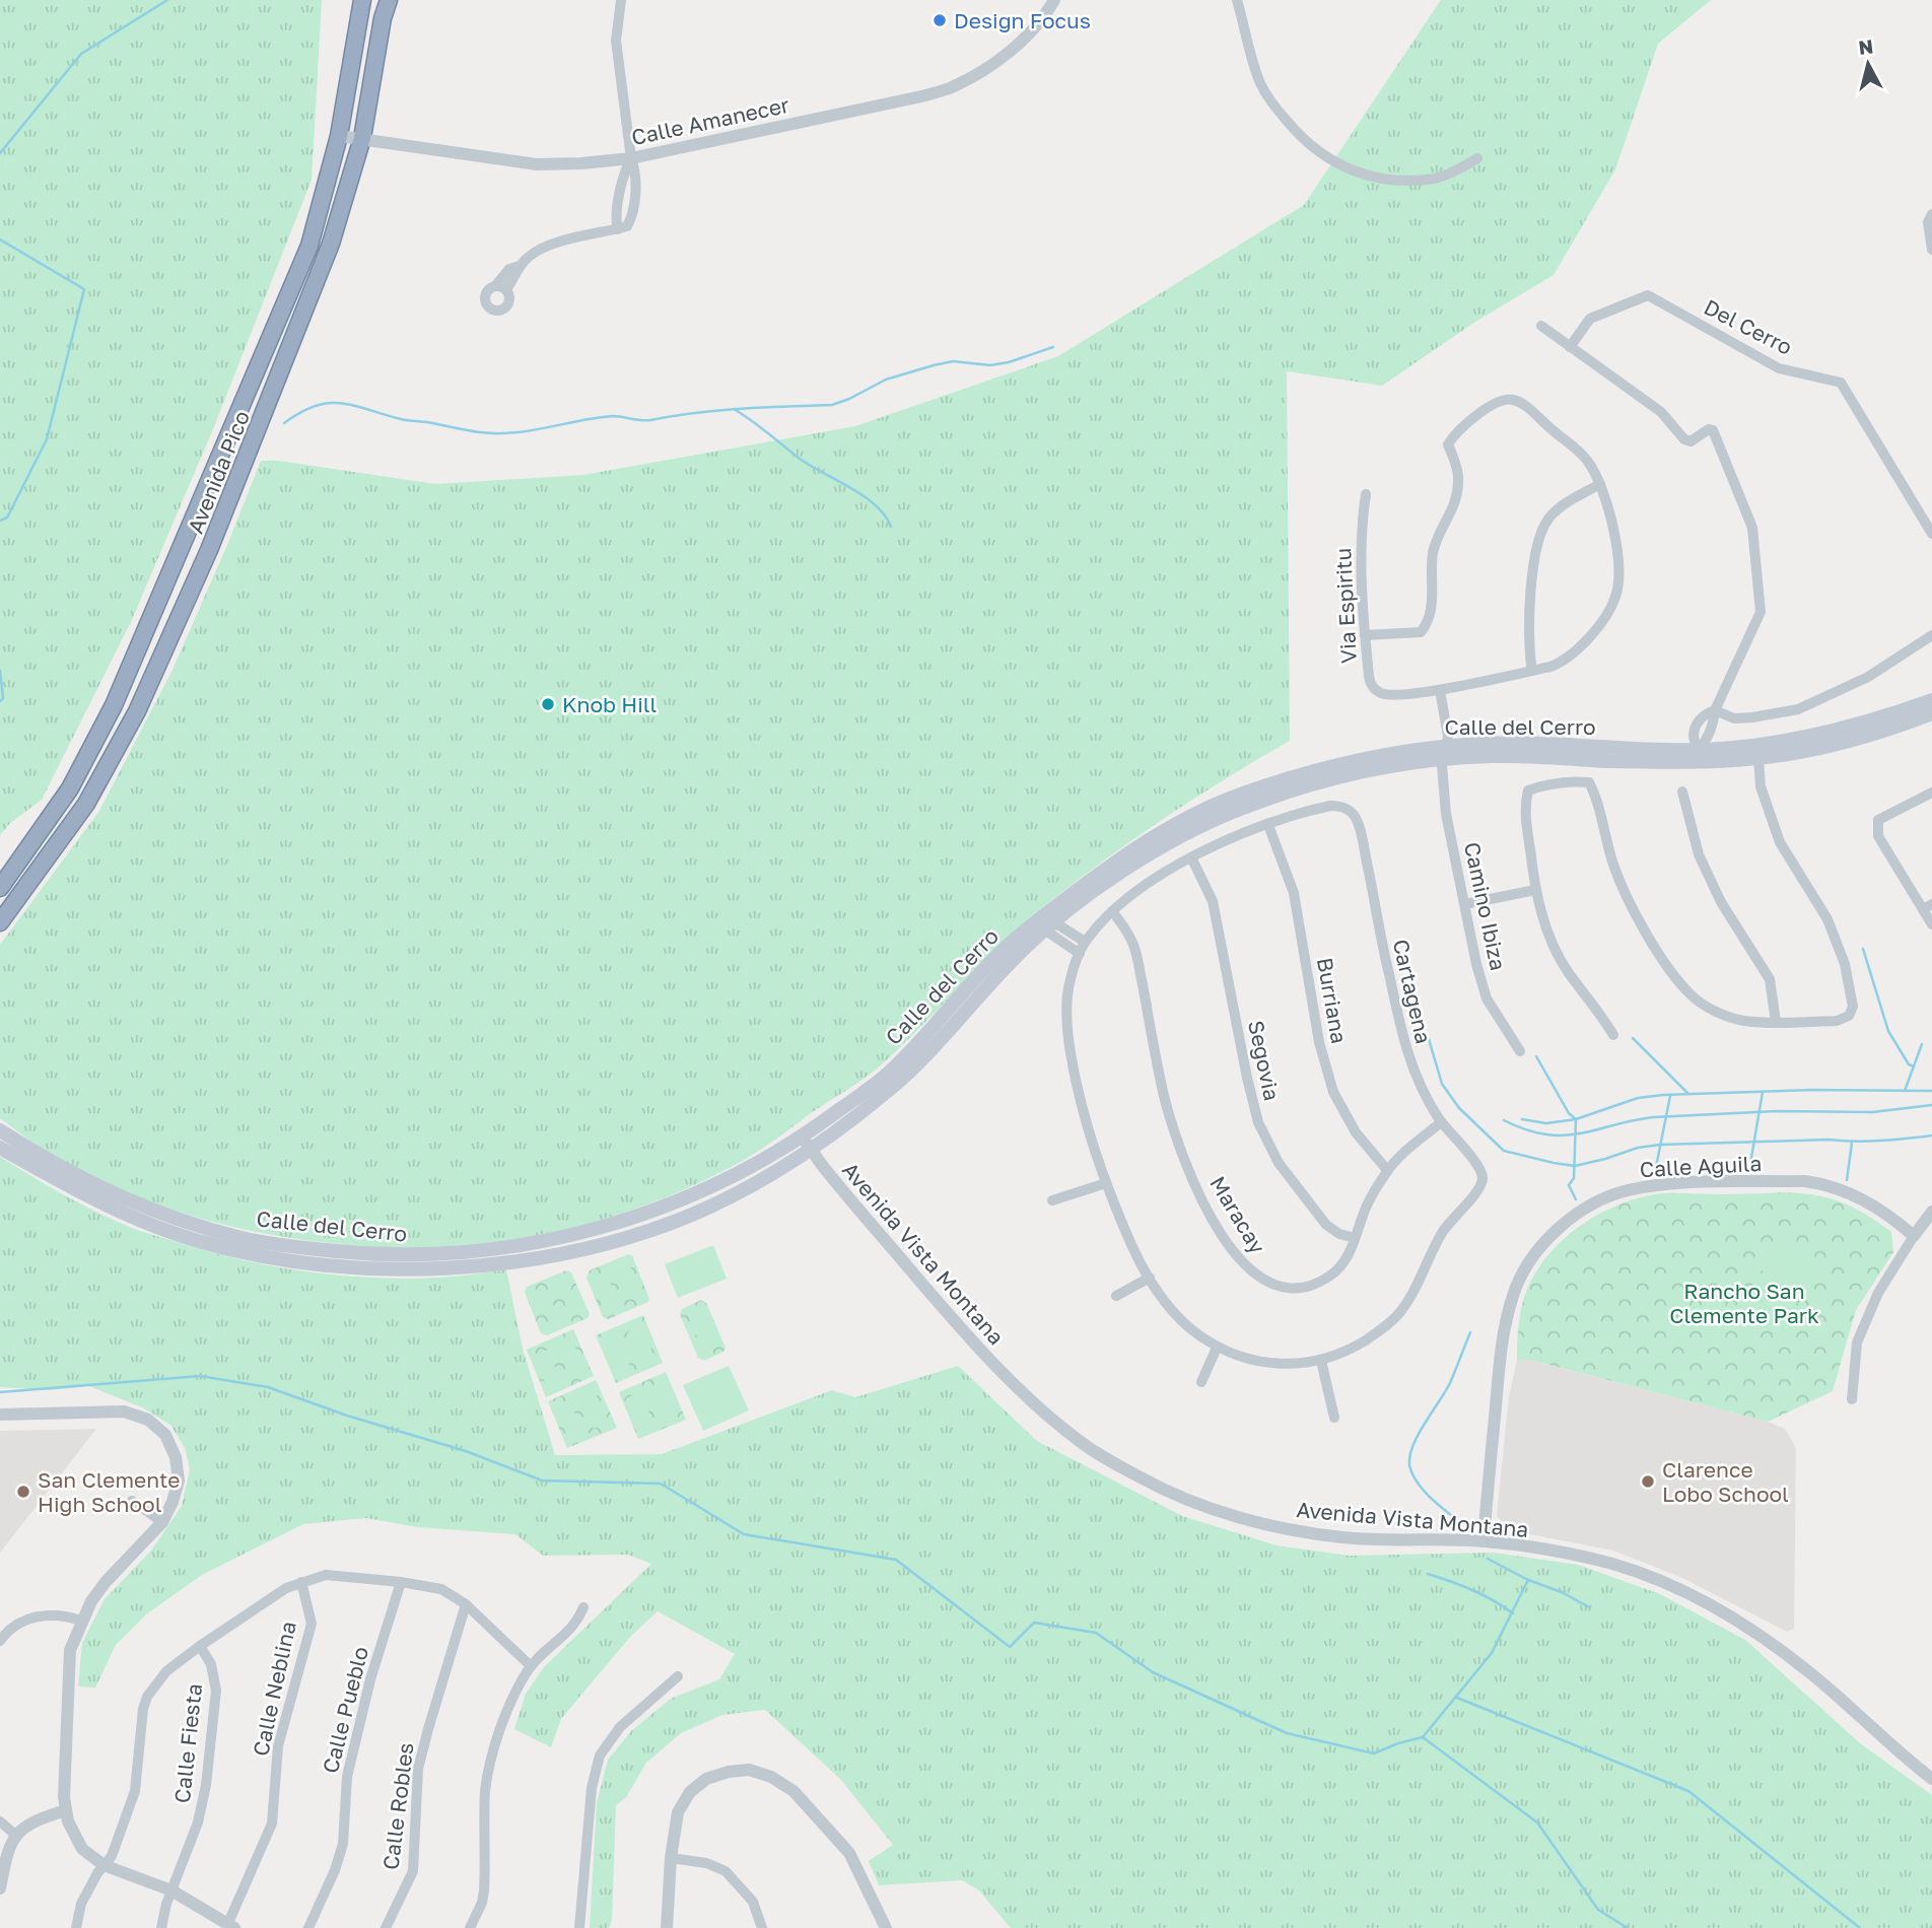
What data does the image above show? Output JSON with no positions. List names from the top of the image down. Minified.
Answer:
{"streets":{"highway":["Avenida Pico"],"main road":["Calle del Cerro"],"street":["Calle Amanecer","Del Cerro","Via Espiritu","Camino Ibiza","Cartagena","Burriana","Segovia","Calle Aguila","Maracay","Avenida Vista Montana","Calle Neblina","Calle Pueblo","Calle Fiesta","Calle Robles"]},"crossings":[["Calle Amanecer","Avenida Pico"],["Via Espiritu","Camino Ibiza"],["Calle del Cerro","Camino Ibiza"],["Calle del Cerro","Avenida Vista Montana"],["Cartagena","Burriana"],["Cartagena","Maracay"],["Burriana","Maracay"],["Segovia","Maracay"],["Calle Aguila","Avenida Vista Montana"]],"parks":["Rancho San Clemente Park"],"places":["Design Focus","Knob Hill","Clarence Lobo School","San Clemente High School"],"north":"top"}
